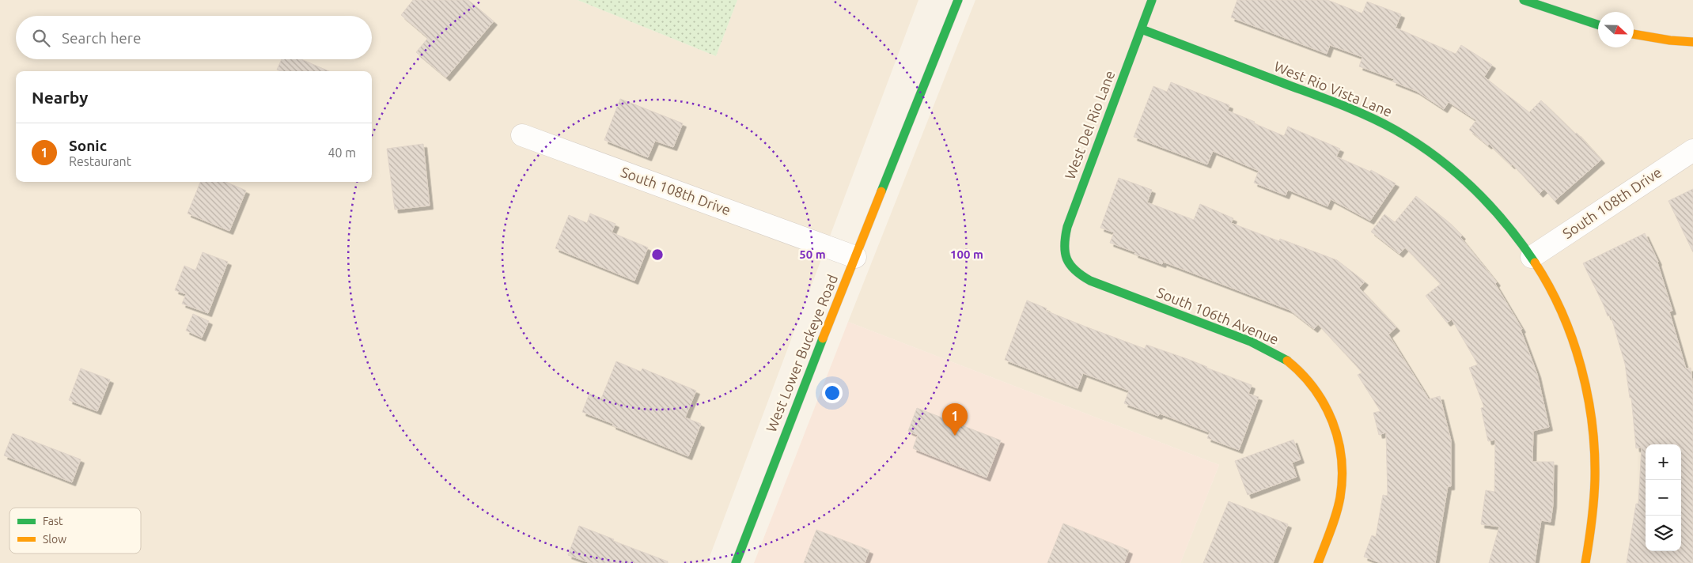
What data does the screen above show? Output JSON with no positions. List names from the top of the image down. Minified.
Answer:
{"streets":{"street":["West Rio Vista Lane","West Del Rio Lane","South 108th Drive","South 106th Avenue","West Lower Buckeye Road"]},"crossings":[["West Rio Vista Lane","West Del Rio Lane"],["West Rio Vista Lane","South 108th Drive"],["West Del Rio Lane","South 106th Avenue"],["South 108th Drive","West Lower Buckeye Road"]],"legend":["Fast","Slow"],"north":"right","page":{"search":"Search here","heading":"Nearby","list":[{"mark":"1","name":"Sonic","note":"Restaurant","value":"40 m"}],"pins":"1","map_buttons":["+","−"]},"rings":["50 m","100 m"]}
